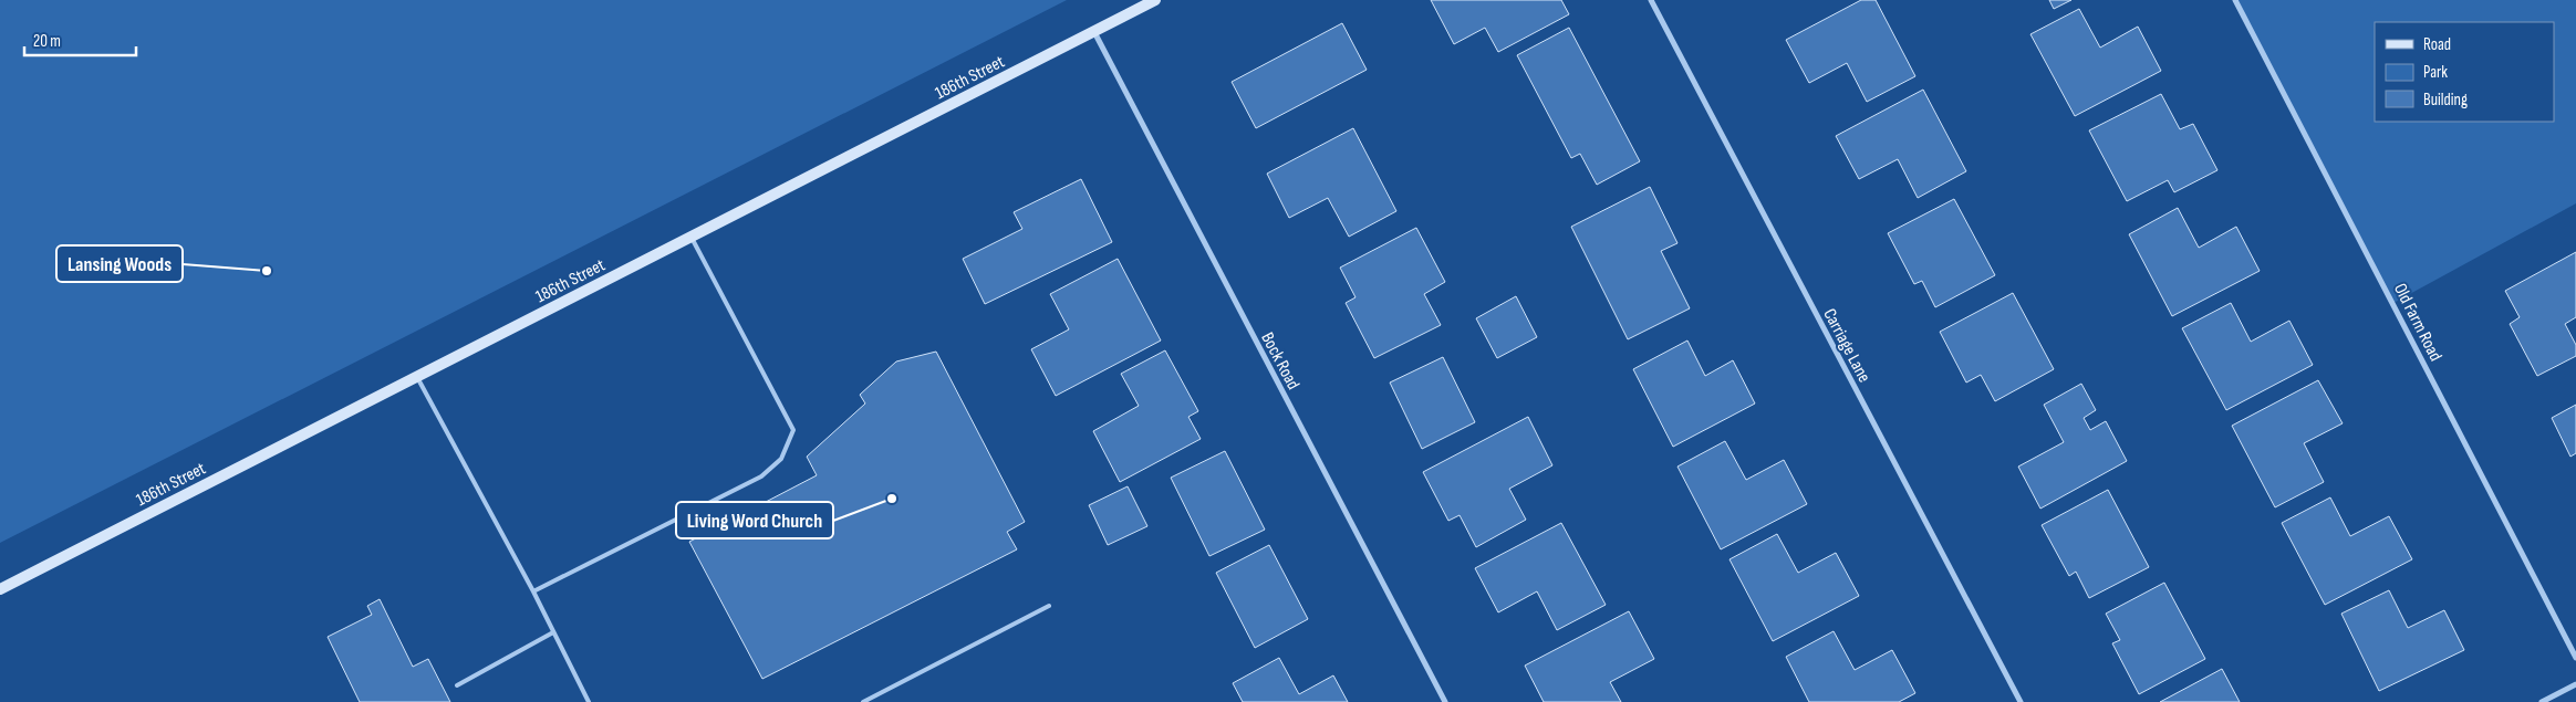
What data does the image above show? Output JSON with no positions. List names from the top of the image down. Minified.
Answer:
{"streets":{"street":["186th Street","Old Farm Road","Carriage Lane","Bock Road"]},"crossings":[["186th Street","Bock Road"]],"places":["Lansing Woods","Living Word Church"],"legend":["Road","Park","Building"],"scale_bar":"20 m"}
